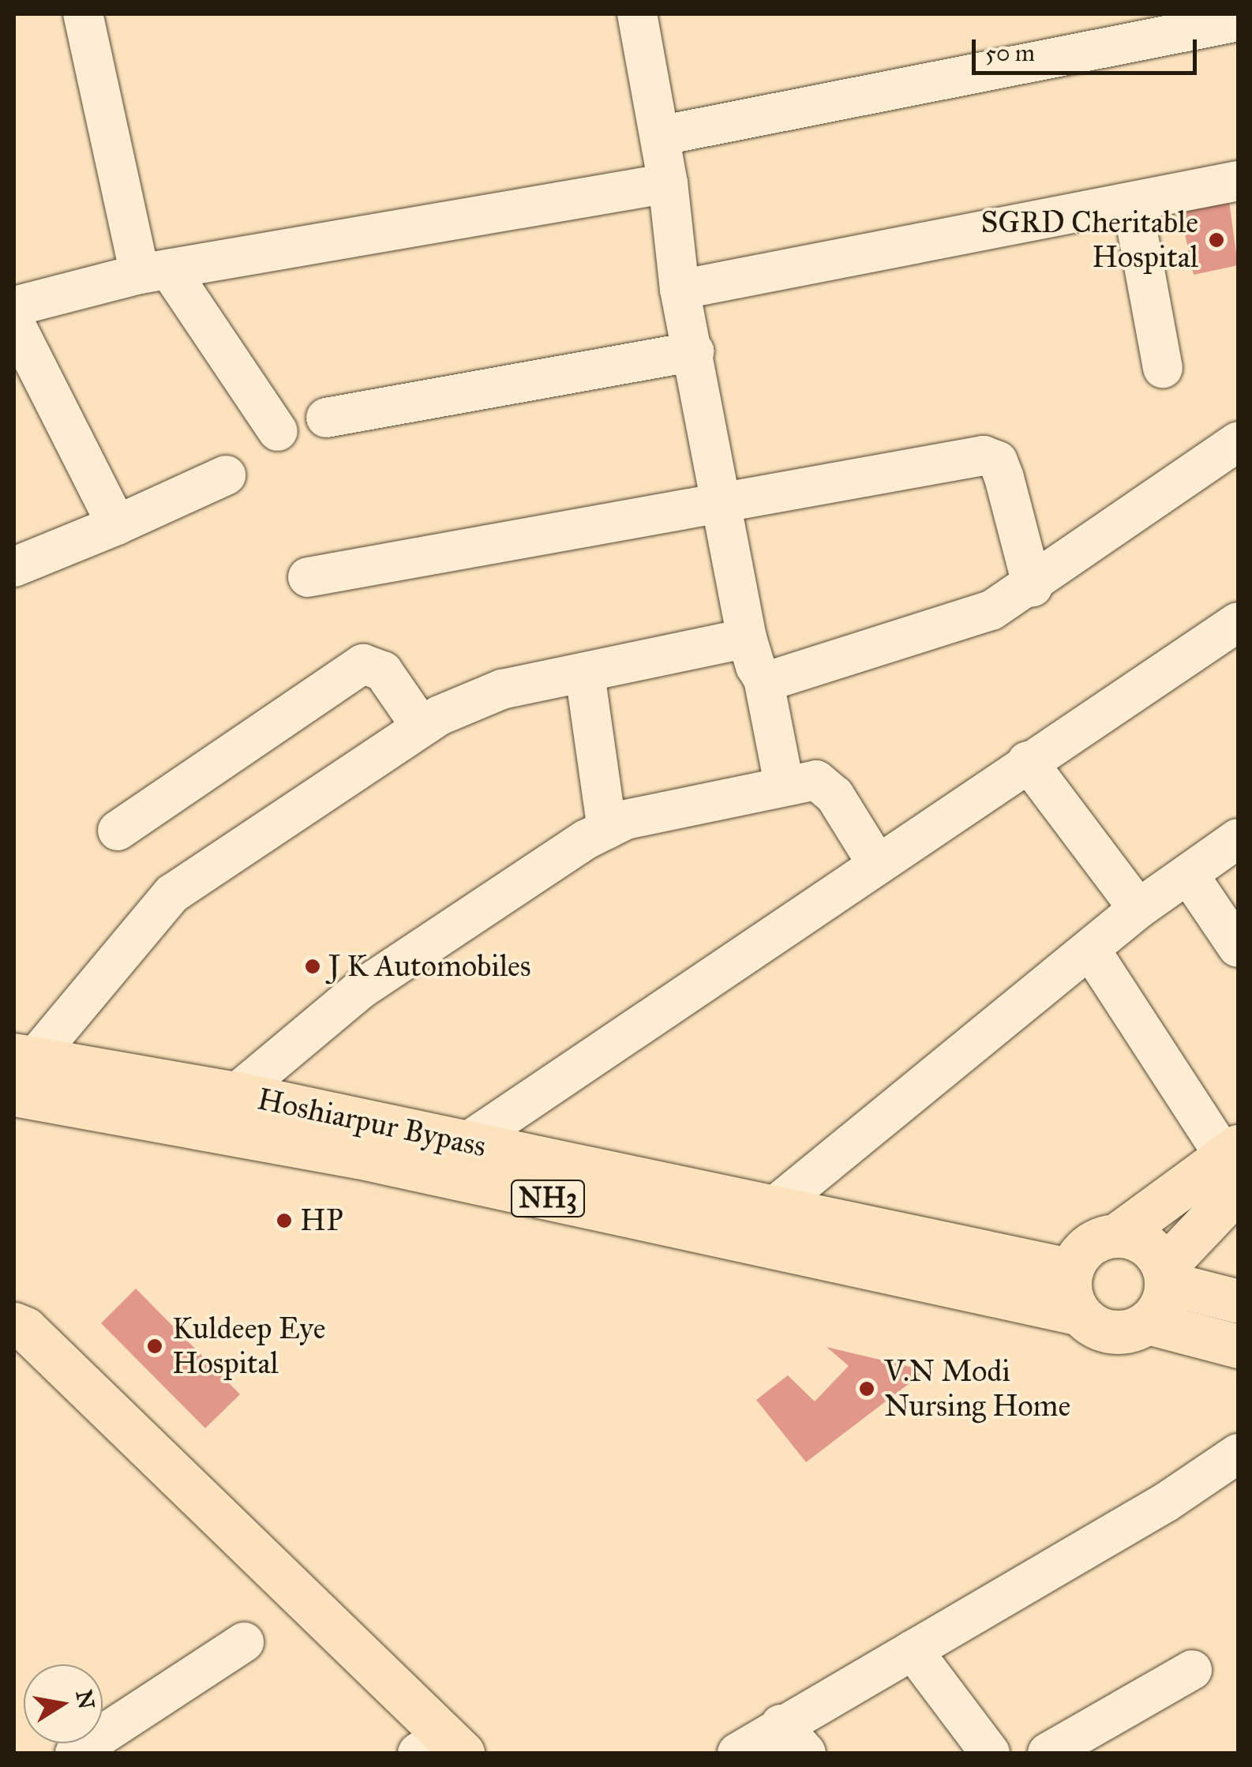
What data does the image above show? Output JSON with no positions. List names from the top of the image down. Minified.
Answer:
{"streets":{"main road":["Hoshiarpur Bypass","NH3"]},"crossings":[["Hoshiarpur Bypass","NH3"]],"places":["SGRD Cheritable Hospital","J K Automobiles","HP","Kuldeep Eye Hospital","V.N Modi Nursing Home"],"scale_bar":"50 m","north":"right"}
